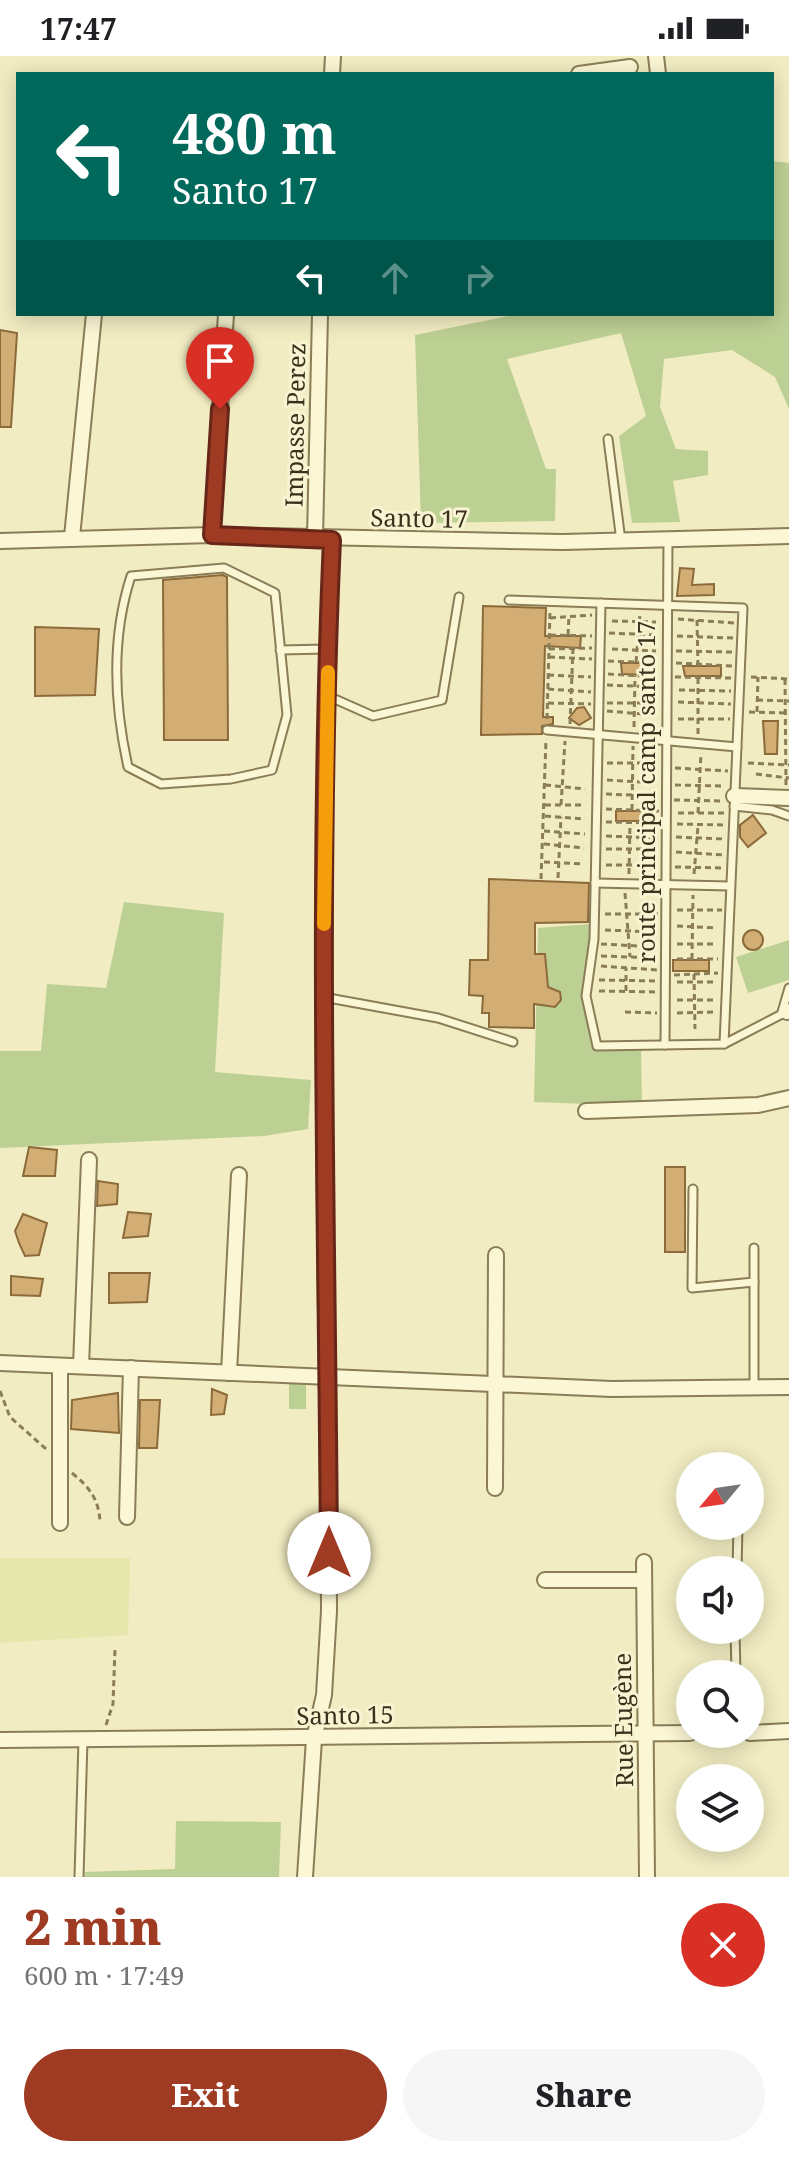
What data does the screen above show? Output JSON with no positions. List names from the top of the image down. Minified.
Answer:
{"streets":{"street":["Impasse Perez","Santo 17","Santo 15","Rue Eugène"],"lane":["route principal camp santo 17"]},"crossings":[["Impasse Perez","Santo 17"],["Santo 17","route principal camp santo 17"],["Santo 15","Rue Eugène"]],"north":"bottom left","page":{"status":"17:47","turn":["480 m","Santo 17"],"heading":["2 min","600 m · 17:49"],"buttons":["Exit","Share"]}}
